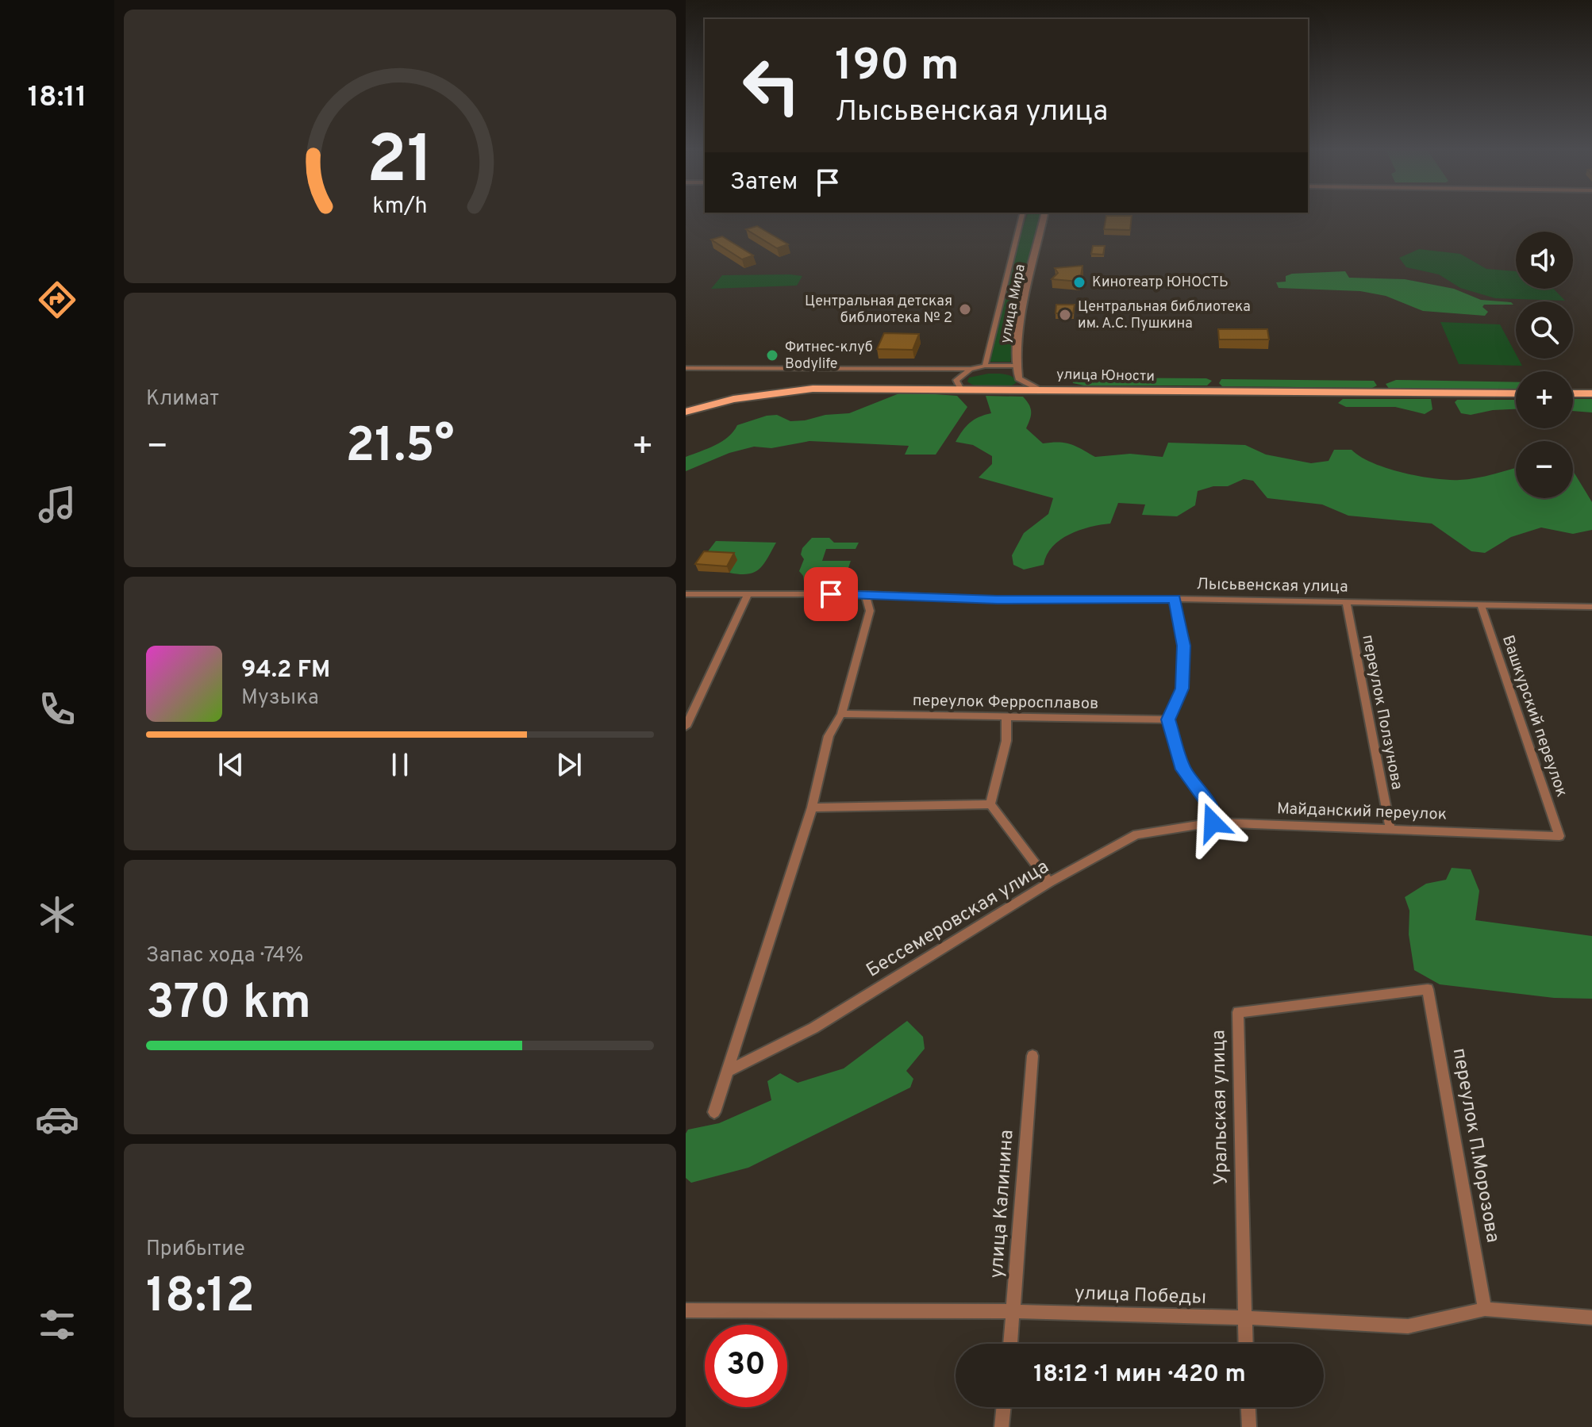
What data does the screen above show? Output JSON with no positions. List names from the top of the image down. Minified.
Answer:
{"streets":{"main road":["улица Юности"],"street":["улица Мира","Лысьвенская улица","переулок Ферросплавов","переулок Ползунова","Вашкурский переулок","Майданский переулок","Бессемеровская улица","Уральская улица","переулок П.Морозова","улица Калинина","улица Победы"]},"crossings":[["улица Мира","улица Юности"],["Лысьвенская улица","переулок Ползунова"],["Лысьвенская улица","Вашкурский переулок"],["переулок Ползунова","Майданский переулок"],["Вашкурский переулок","Майданский переулок"],["Майданский переулок","Бессемеровская улица"],["Уральская улица","переулок П.Морозова"],["Уральская улица","улица Победы"],["переулок П.Морозова","улица Победы"],["улица Калинина","улица Победы"]],"places":["Кинотеатр ЮНОСТЬ","Центральная детская библиотека № 2","Центральная библиотека им. А.С. Пушкина","Фитнес-клуб Bodylife"],"page":{"tabs":"18:11","turn":["190 m","Лысьвенская улица"],"then":"Затем","map_buttons":["+","−"],"tile":["Климат",["Запас хода · 74%","370 km"],["Прибытие","18:12"]],"heat":["−","21.5°","+"],"song":["94.2 FM","Музыка"],"limit":"30","trip":"18:12 · 1 мин · 420 m","gauge":["21","km/h"]}}
